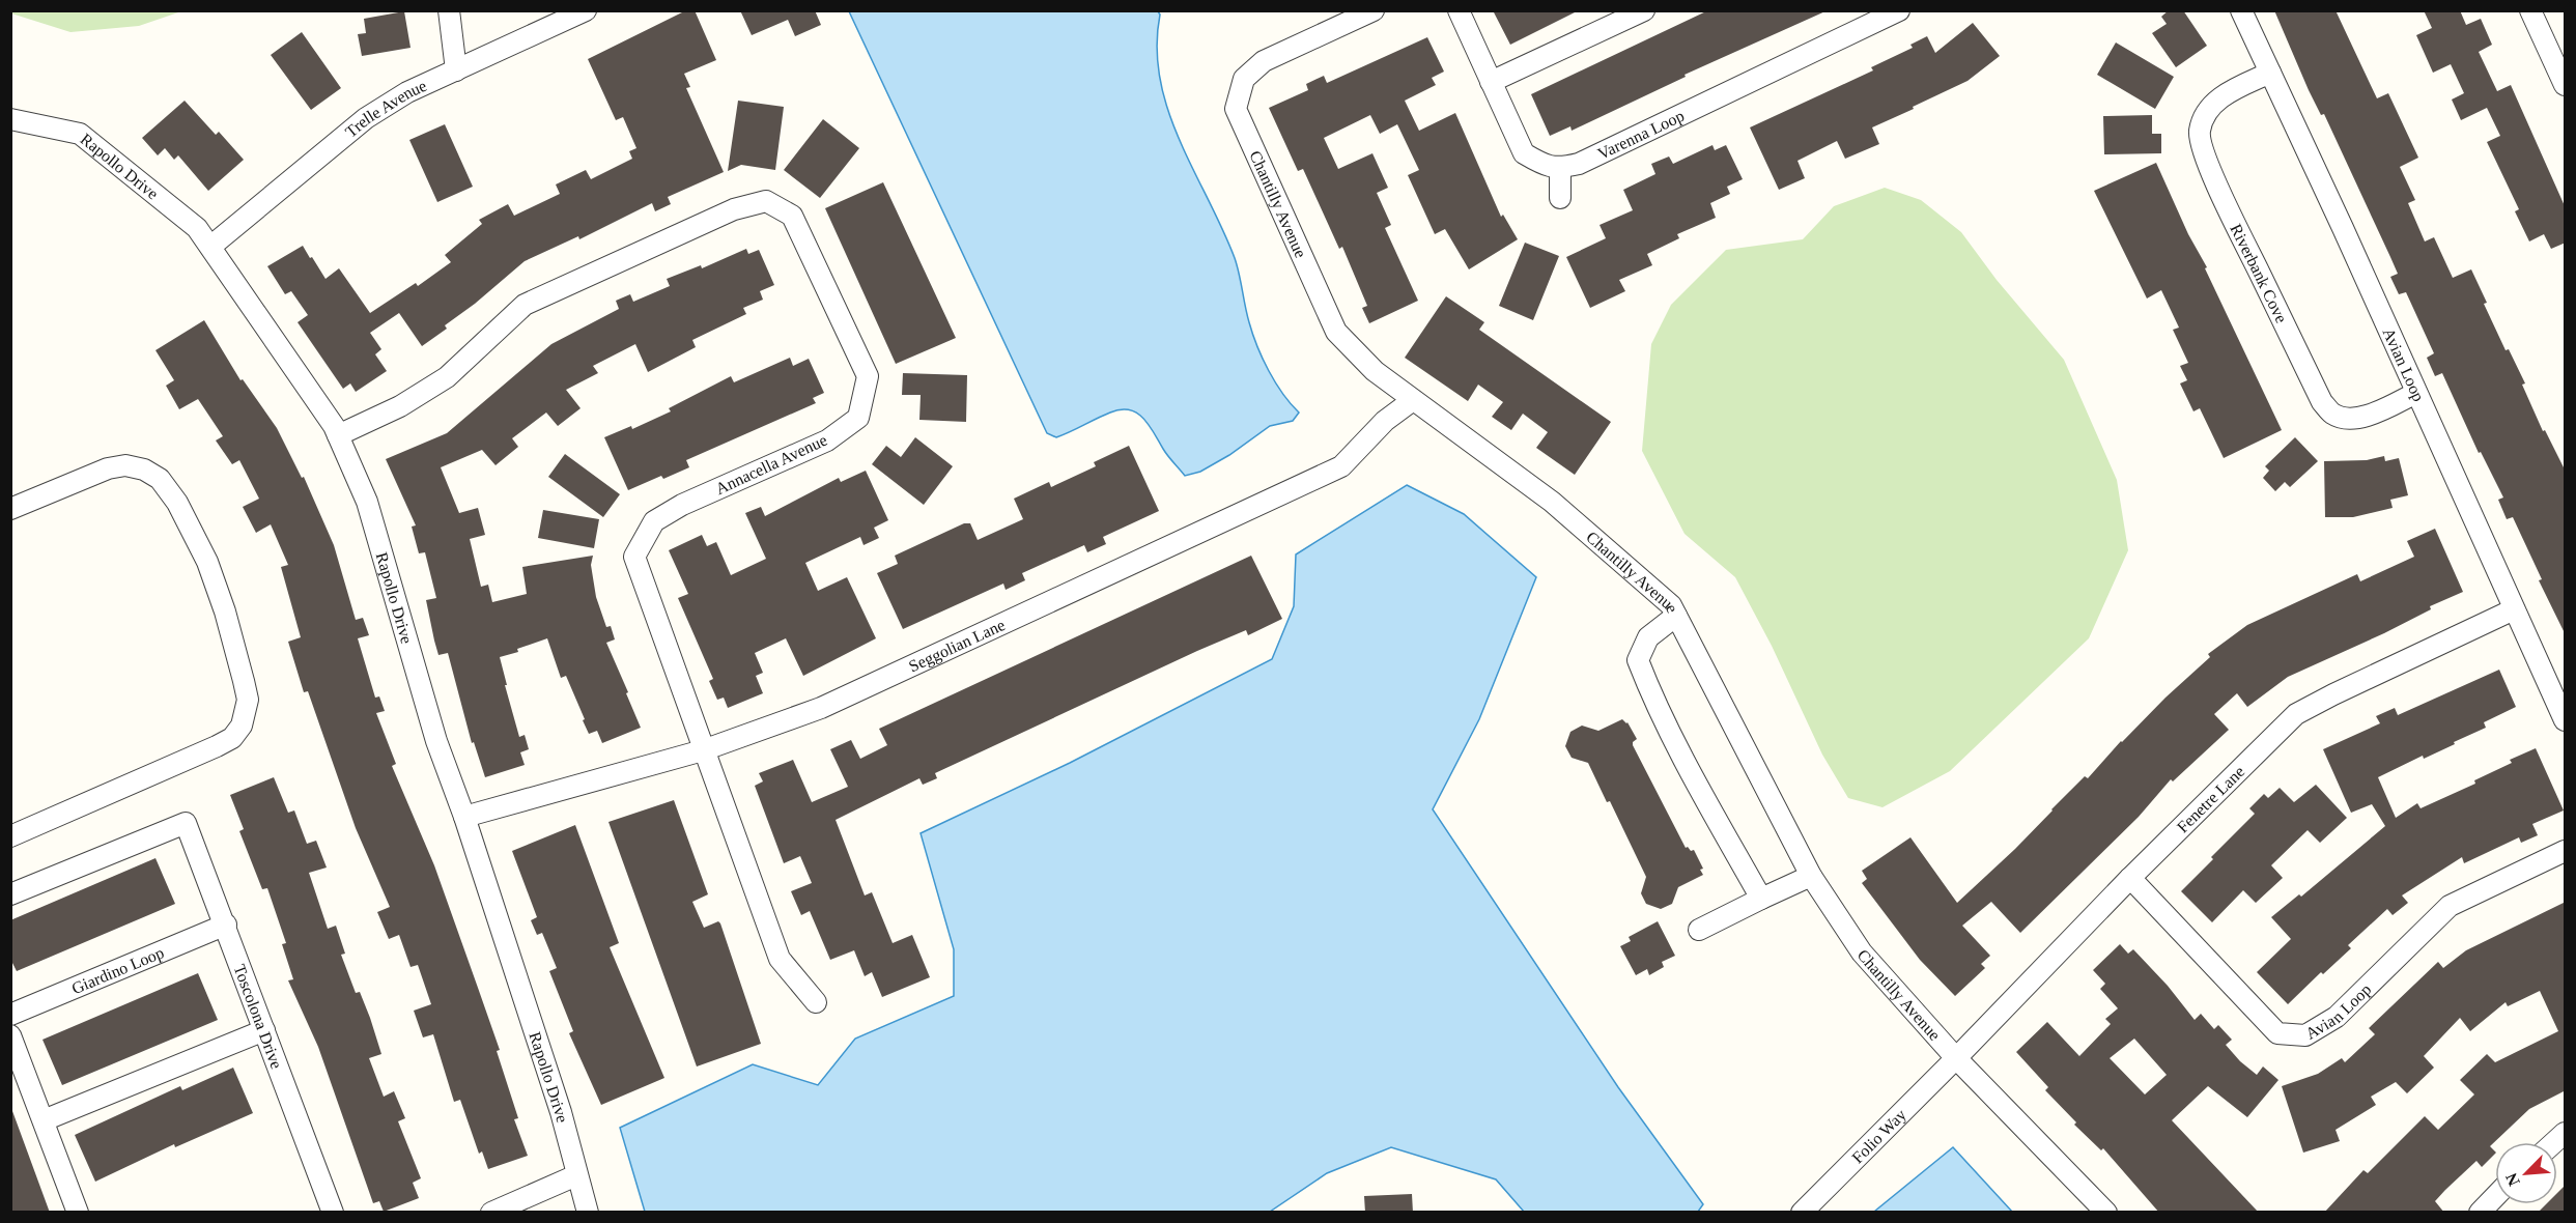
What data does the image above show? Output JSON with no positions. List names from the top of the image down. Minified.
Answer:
{"streets":{"street":["Trelle Avenue","Varenna Loop","Rapollo Drive","Chantilly Avenue","Riverbank Cove","Avian Loop","Annacella Avenue","Seggolian Lane","Fenetre Lane","Giardino Loop","Toscolona Drive","Folio Way"]},"crossings":[["Trelle Avenue","Rapollo Drive"],["Rapollo Drive","Annacella Avenue"],["Rapollo Drive","Seggolian Lane"],["Chantilly Avenue","Seggolian Lane"],["Chantilly Avenue","Fenetre Lane"],["Chantilly Avenue","Folio Way"],["Riverbank Cove","Avian Loop"],["Avian Loop","Fenetre Lane"],["Annacella Avenue","Seggolian Lane"],["Fenetre Lane","Folio Way"],["Giardino Loop","Toscolona Drive"]],"north":"bottom left"}
